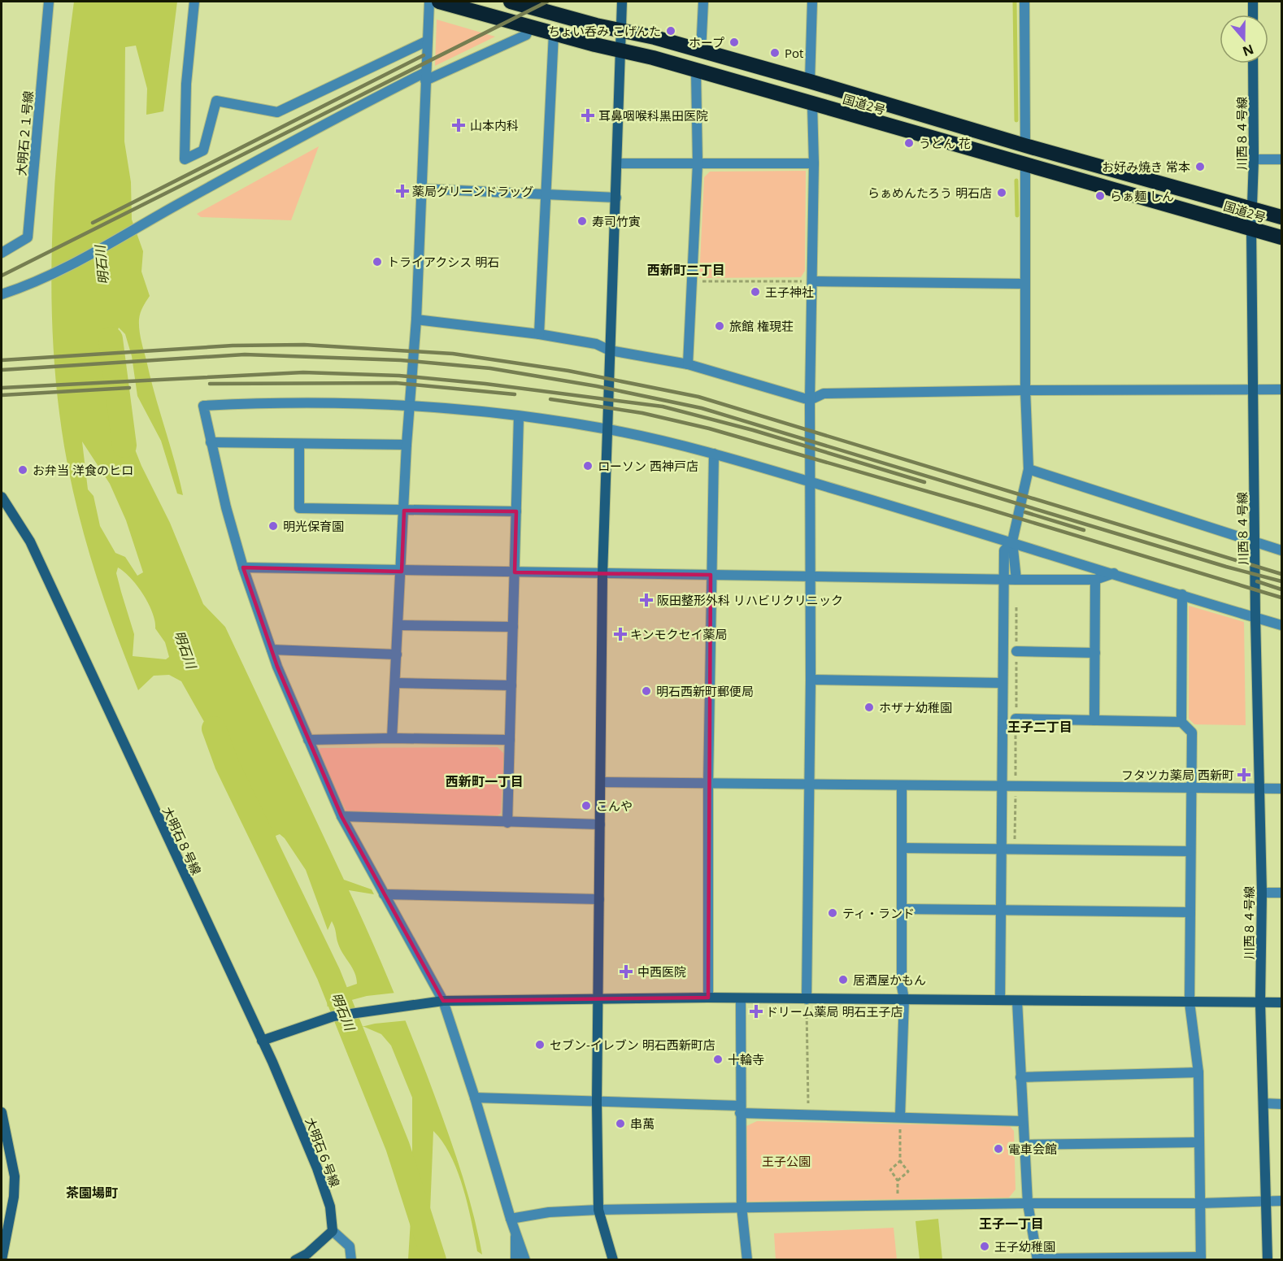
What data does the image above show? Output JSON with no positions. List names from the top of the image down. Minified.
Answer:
{"streets":{"highway":["国道2号"],"street":["大明石２１号線","川西８４号線","大明石８号線","大明石６号線"]},"crossings":[["国道2号","川西８４号線"],["大明石８号線","大明石６号線"]],"districts":["西新町二丁目","王子二丁目","西新町一丁目","茶園場町","王子一丁目"],"water":["明石川"],"parks":["王子公園"],"places":{"other":["ちょい呑み こげんた","ホープ","Pot","うどん 花","お好み焼き 常本","らぁめんたろう 明石店","らぁ麺 しん","寿司竹寅","トライアクシス 明石","王子神社","旅館 権現荘","ローソン 西神戸店","お弁当 洋食のヒロ","明光保育園","明石西新町郵便局","ホザナ幼稚園","こんや","ティ・ランド","居酒屋かもん","セブン-イレブン 明石西新町店","十輪寺","串萬","電車会館","王子幼稚園"],"health":["耳鼻咽喉科黒田医院","山本内科","薬局グリーンドラッグ","阪田整形外科 リハビリクリニック","キンモクセイ薬局","フタツカ薬局 西新町","中西医院","ドリーム薬局 明石王子店"]},"north":"bottom"}
